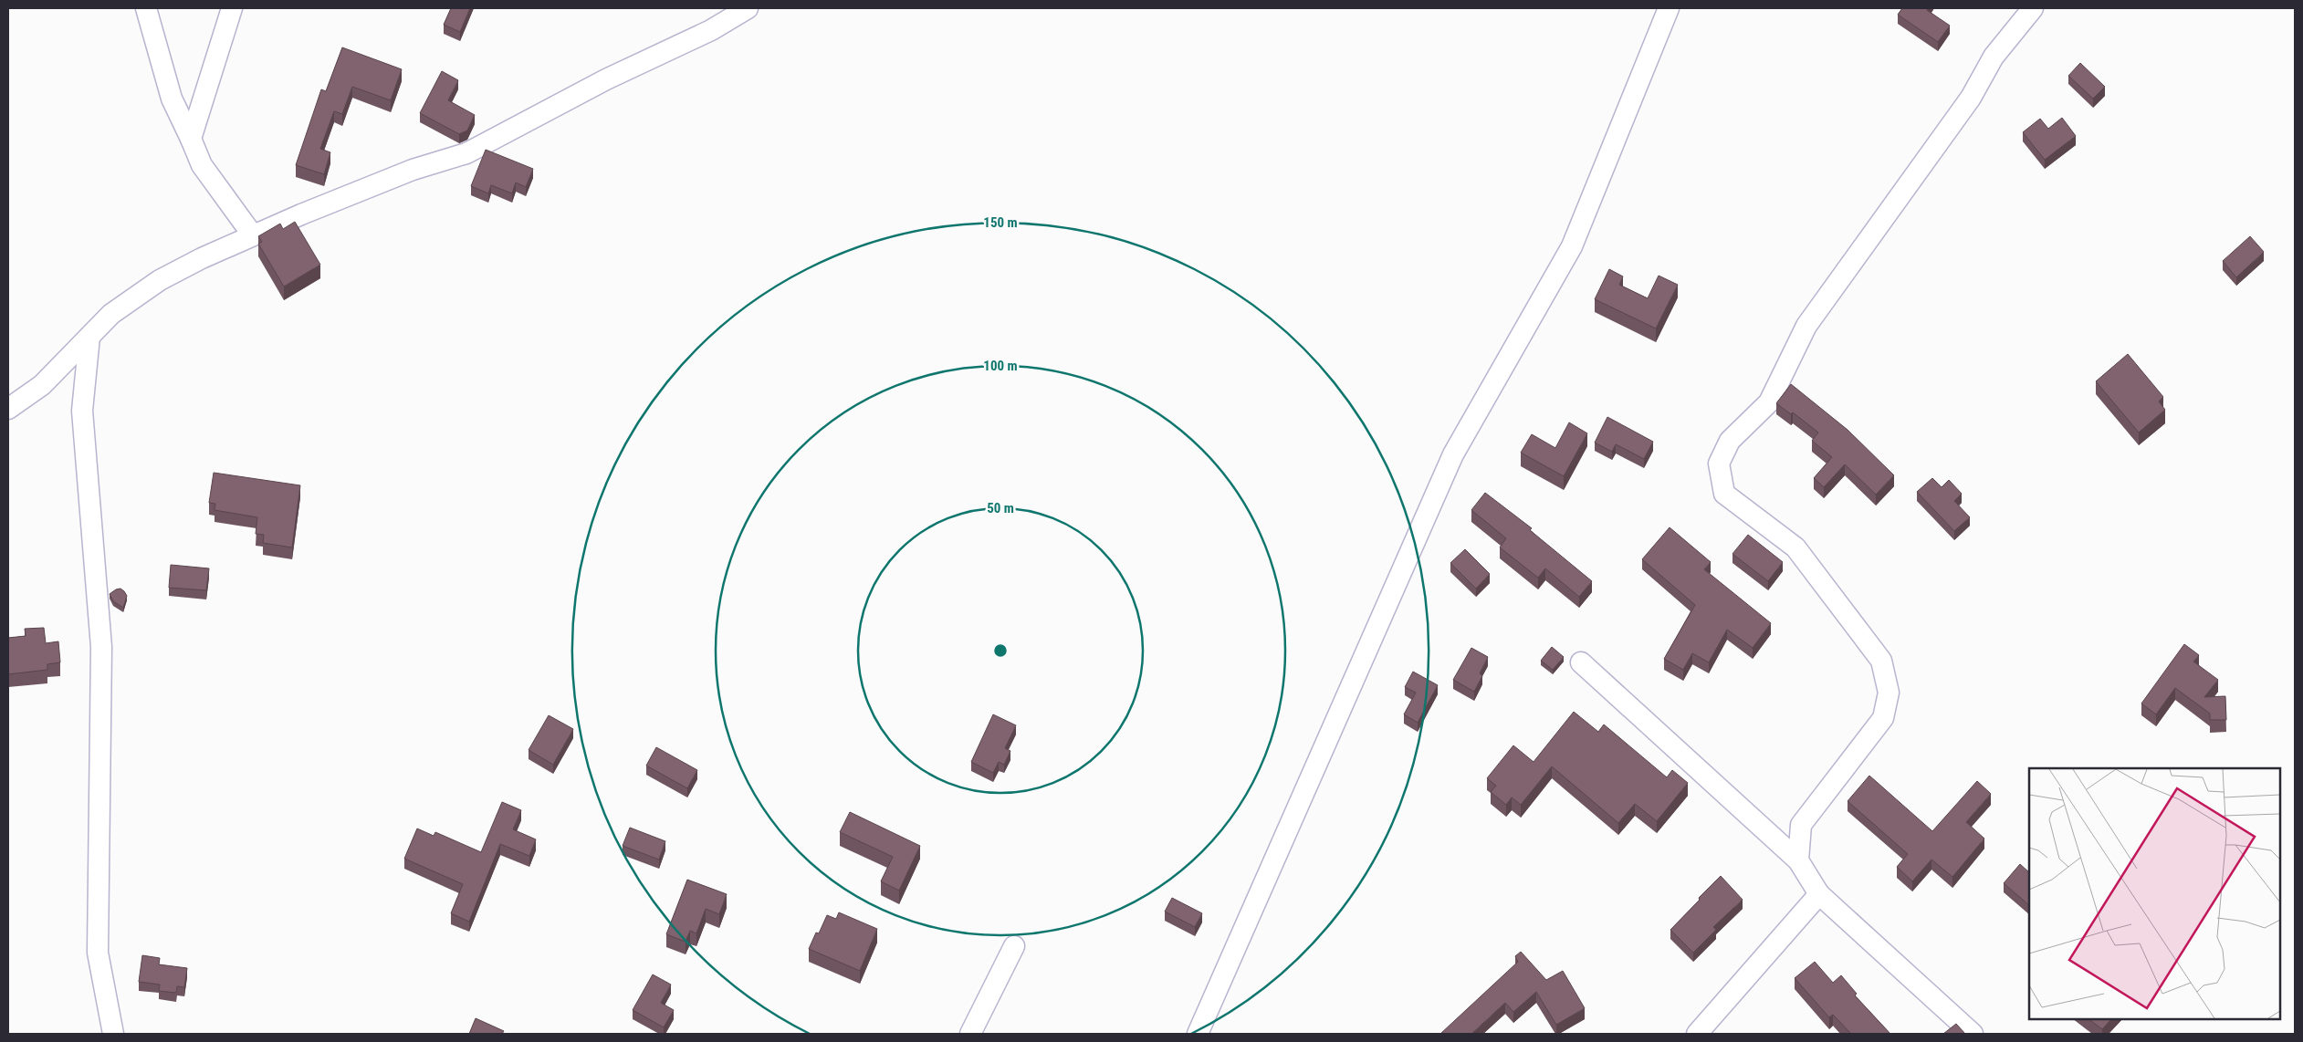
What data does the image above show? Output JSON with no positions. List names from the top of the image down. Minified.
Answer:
{"rings":["150 m","100 m","50 m"]}
